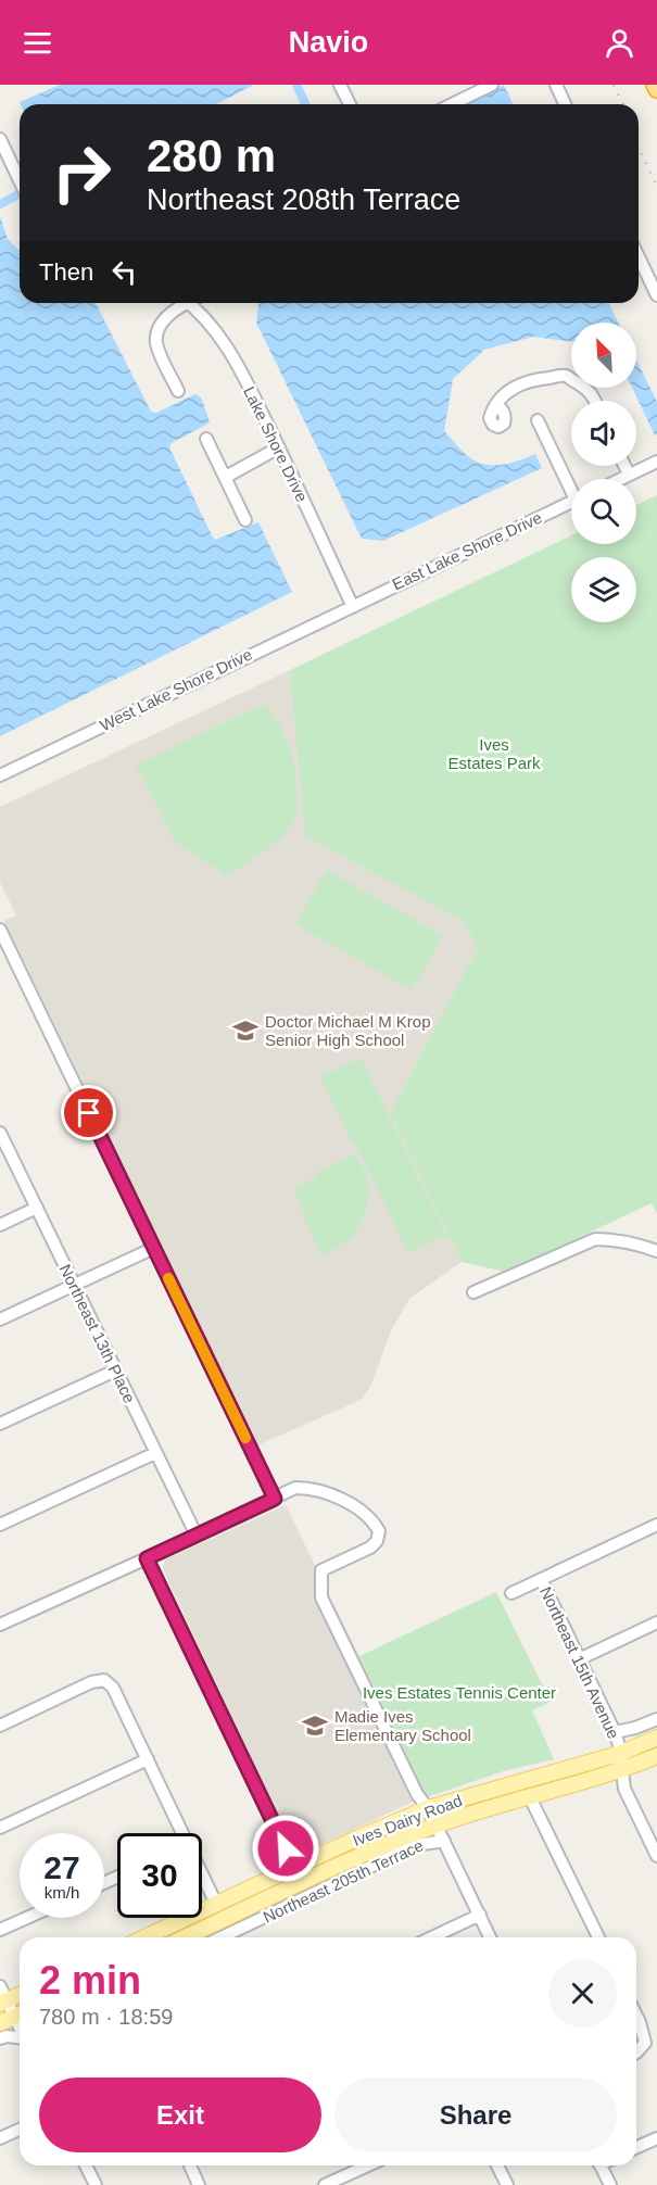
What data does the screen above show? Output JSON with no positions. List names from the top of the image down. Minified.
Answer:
{"streets":{"main road":["Ives Dairy Road"],"street":["Lake Shore Drive","East Lake Shore Drive","West Lake Shore Drive","Northeast 13th Place","Northeast 15th Avenue","Northeast 205th Terrace"]},"crossings":[["Lake Shore Drive","East Lake Shore Drive"],["Lake Shore Drive","West Lake Shore Drive"],["East Lake Shore Drive","West Lake Shore Drive"],["Northeast 15th Avenue","Ives Dairy Road"]],"parks":["Ives Estates Park","Ives Estates Tennis Center"],"places":{"school or university":["Doctor Michael M Krop Senior High School","Madie Ives Elementary School"]},"north":"top left","page":{"header":"Navio","turn":["280 m","Northeast 208th Terrace"],"then":"Then","speed":"27 km/h","limit":"30","heading":["2 min","780 m · 18:59"],"buttons":["Exit","Share"]}}
